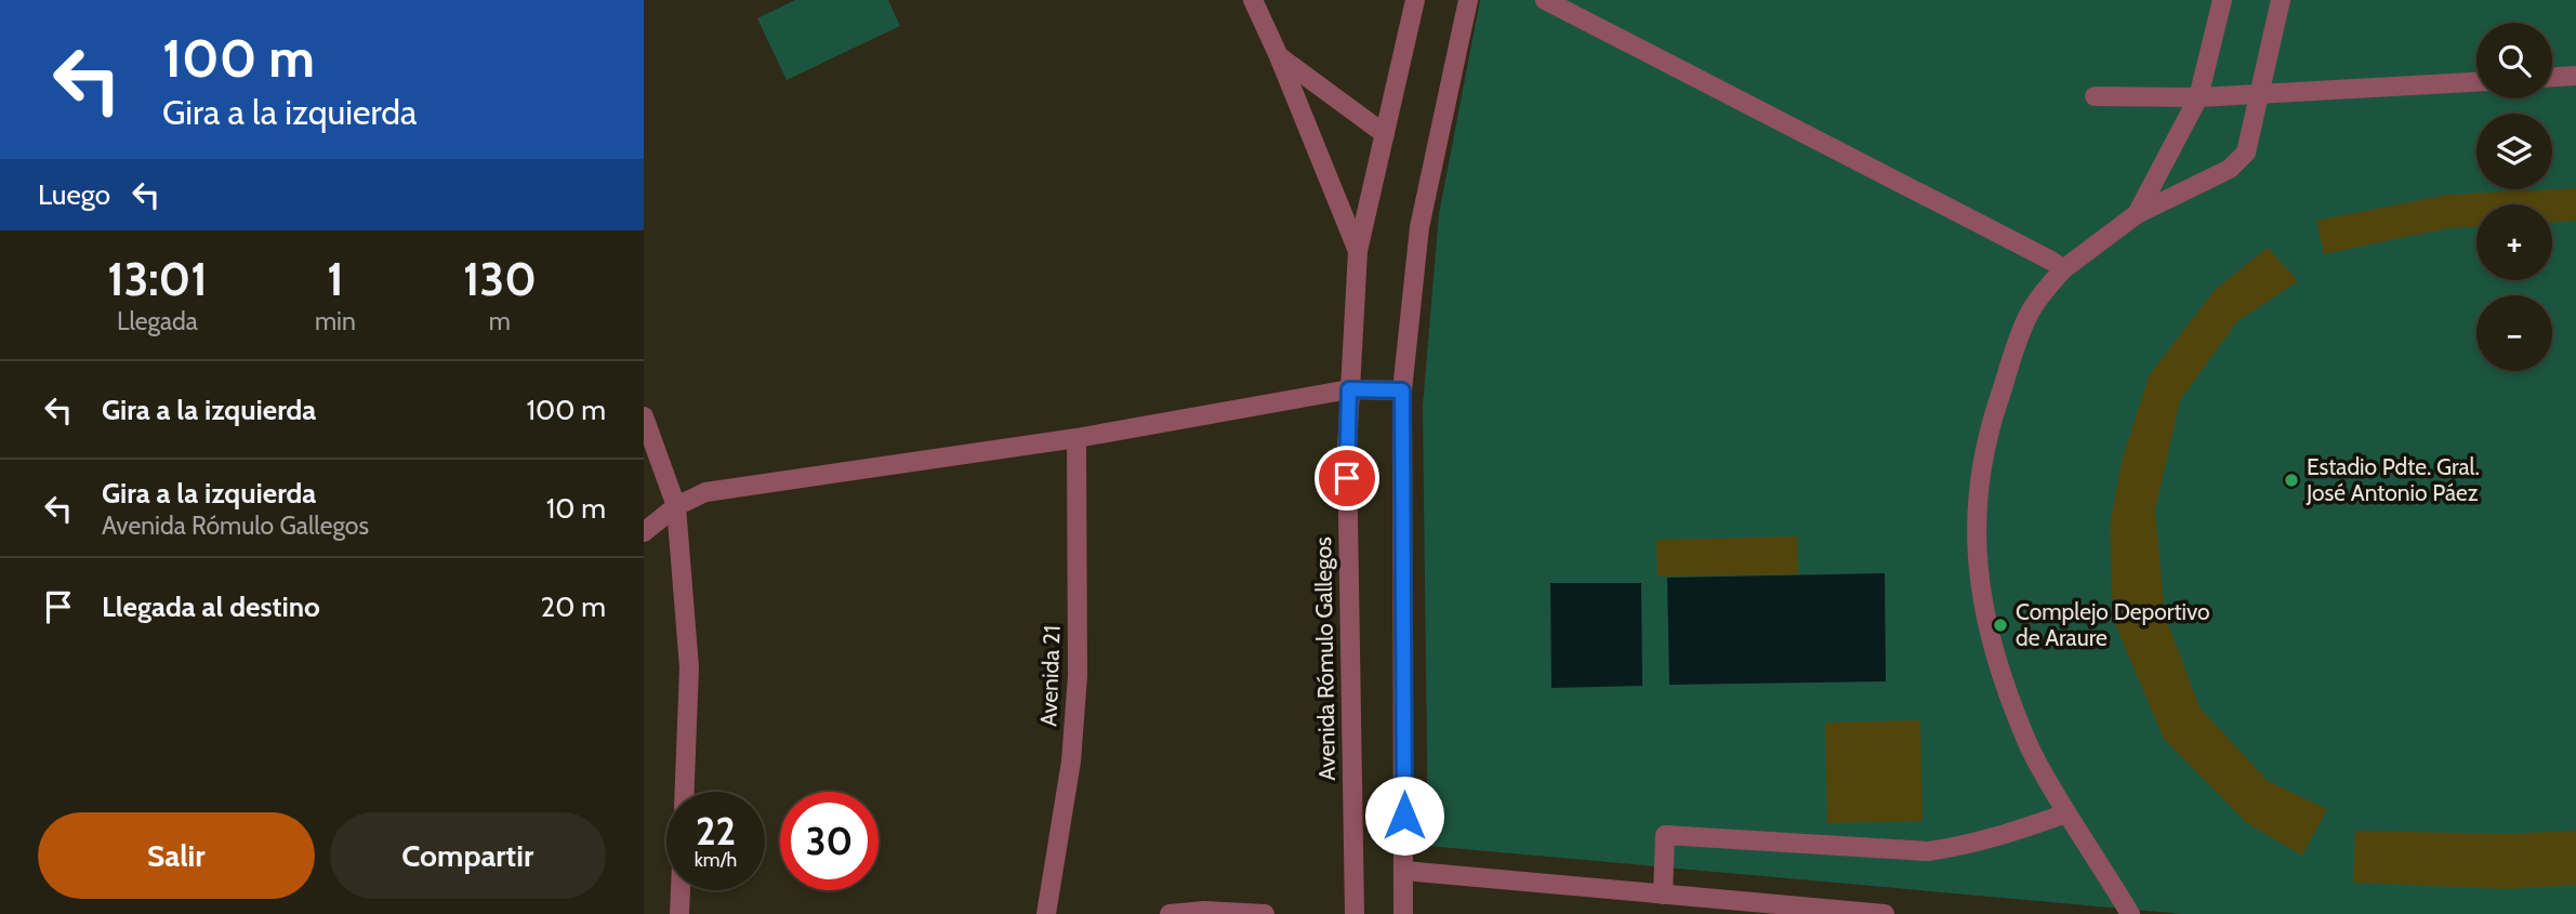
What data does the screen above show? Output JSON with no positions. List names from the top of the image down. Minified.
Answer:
{"streets":{"street":["Avenida Rómulo Gallegos","Avenida 21"]},"places":["Estadio Pdte. Gral. José Antonio Páez","Complejo Deportivo de Araure"],"page":{"turn":["100 m","Gira a la izquierda"],"map_buttons":["+","−"],"then":"Luego","eta":["13:01","Llegada","1","min","130","m"],"list":[{"name":"Gira a la izquierda","value":"100 m"},{"name":"Gira a la izquierda","note":"Avenida Rómulo Gallegos","value":"10 m"},{"name":"Llegada al destino","value":"20 m"}],"speed":"22 km/h","limit":"30","buttons":["Salir","Compartir"]}}
